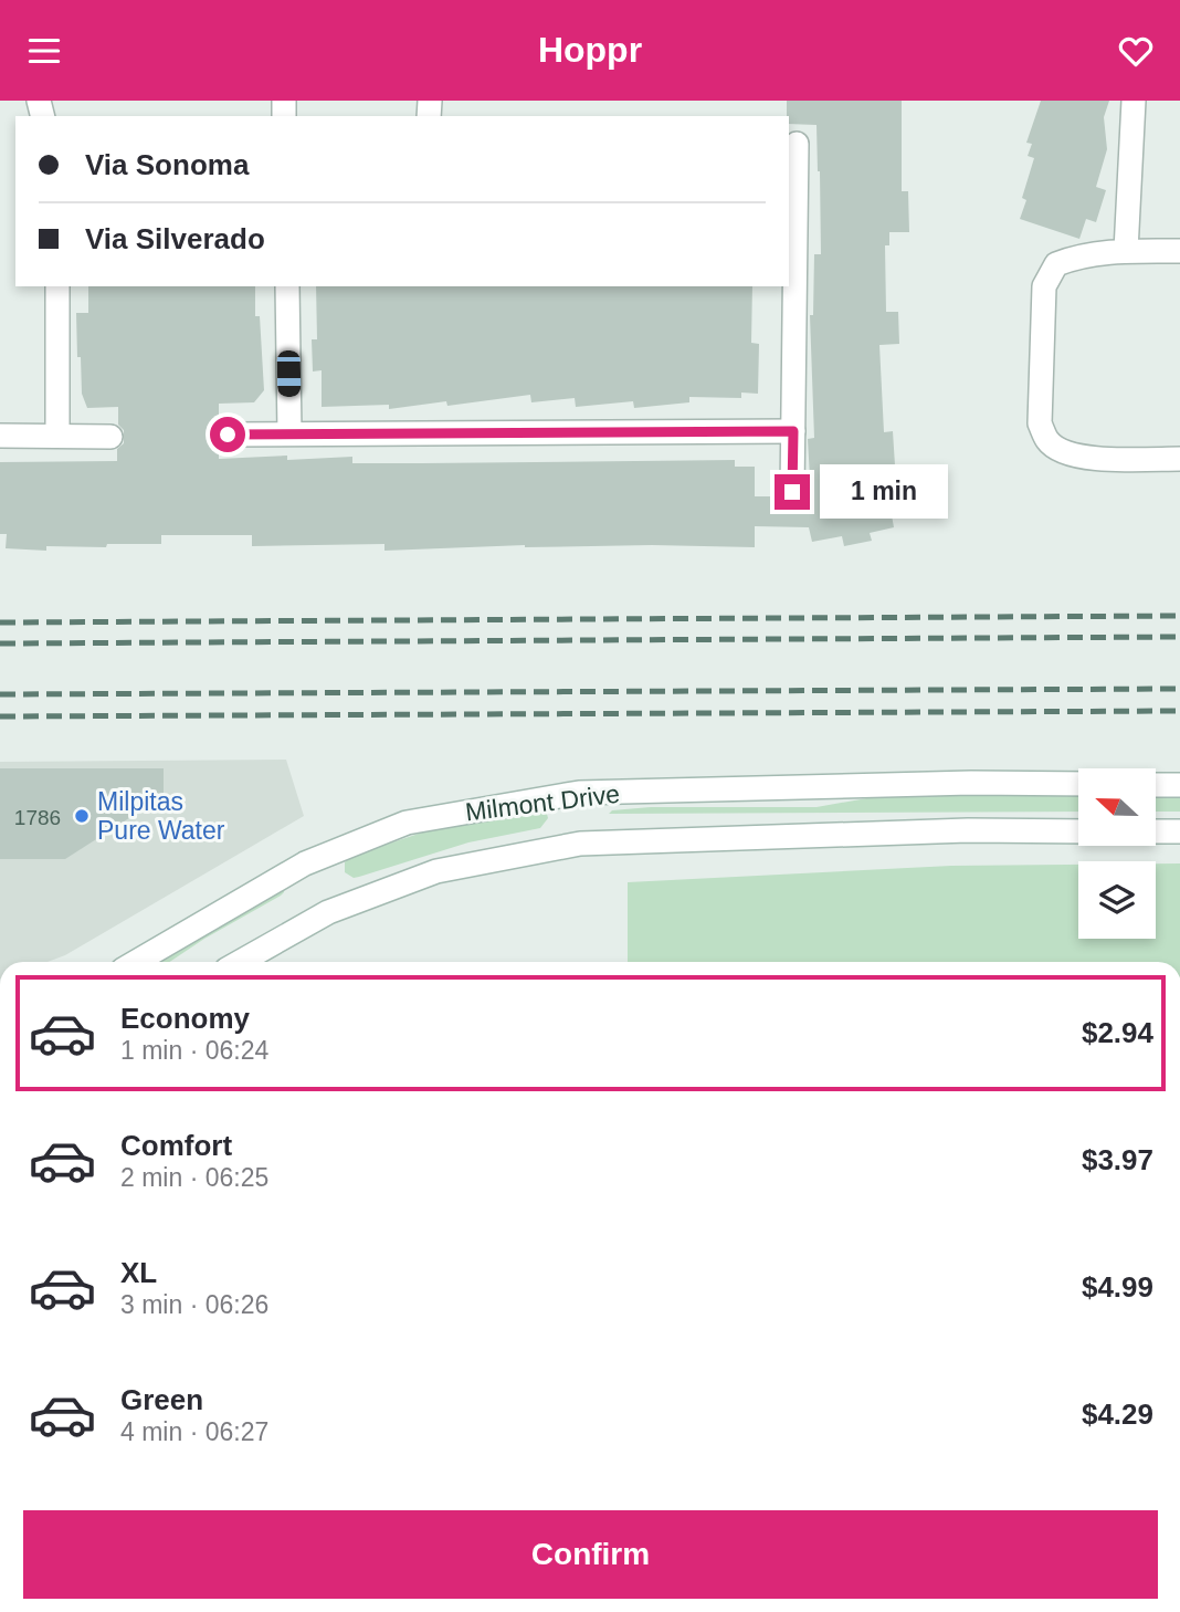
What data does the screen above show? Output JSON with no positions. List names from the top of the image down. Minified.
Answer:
{"streets":{"street":["Milmont Drive"]},"places":["Milpitas Pure Water"],"house_numbers":["1786"],"north":"left","page":{"header":"Hoppr","banner":["Via Sonoma","Via Silverado"],"bubble":"1 min","list":[{"name":"Economy","note":"1 min · 06:24","value":"$2.94"},{"name":"Comfort","note":"2 min · 06:25","value":"$3.97"},{"name":"XL","note":"3 min · 06:26","value":"$4.99"},{"name":"Green","note":"4 min · 06:27","value":"$4.29"}],"buttons":"Confirm"}}
